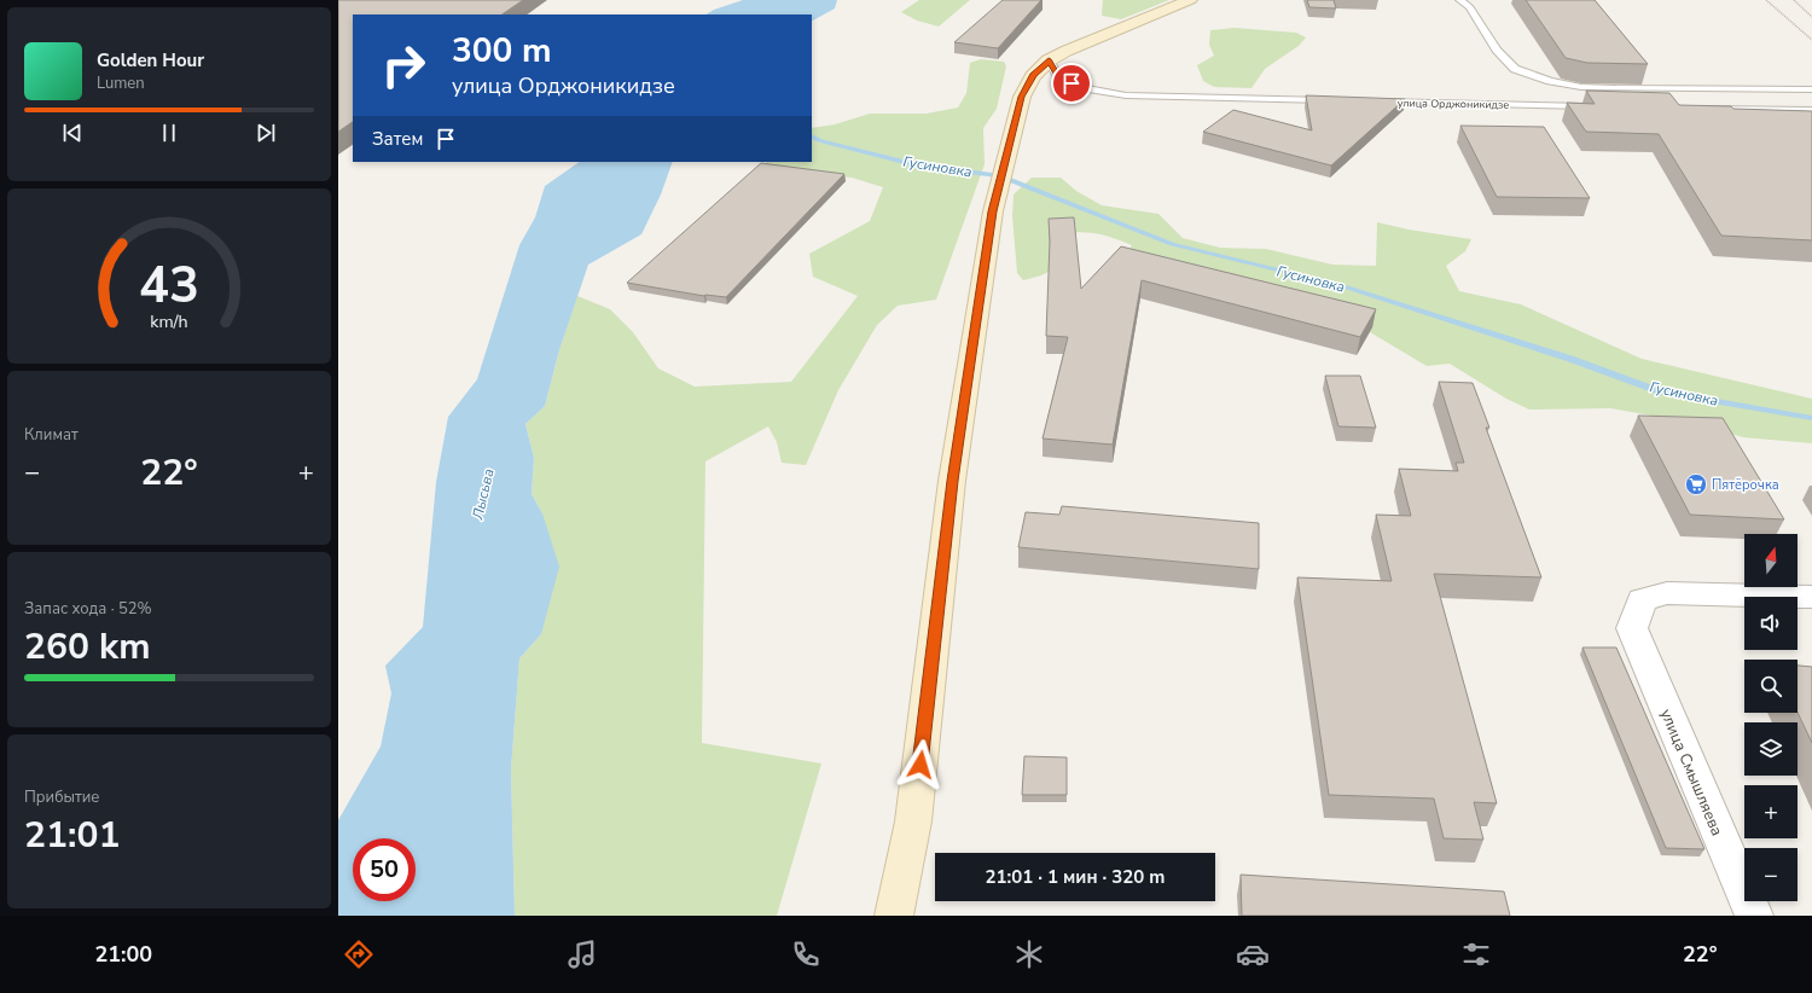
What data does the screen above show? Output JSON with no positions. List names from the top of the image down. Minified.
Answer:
{"streets":{"street":["улица Смышляева"],"lane":["улица Орджоникидзе"]},"water":["Гусиновка","Лысьва"],"places":{"supermarket":["Пятёрочка"]},"north":"top","page":{"turn":["300 m","улица Орджоникидзе"],"song":["Golden Hour","Lumen"],"then":"Затем","tile":["Климат",["Запас хода · 52%","260 km"],["Прибытие","21:01"]],"heat":["−","22°","+"],"map_buttons":["+","−"],"limit":"50","trip":"21:01 · 1 мин · 320 m","tabs":["21:00","22°"],"gauge":["43","km/h"]}}
